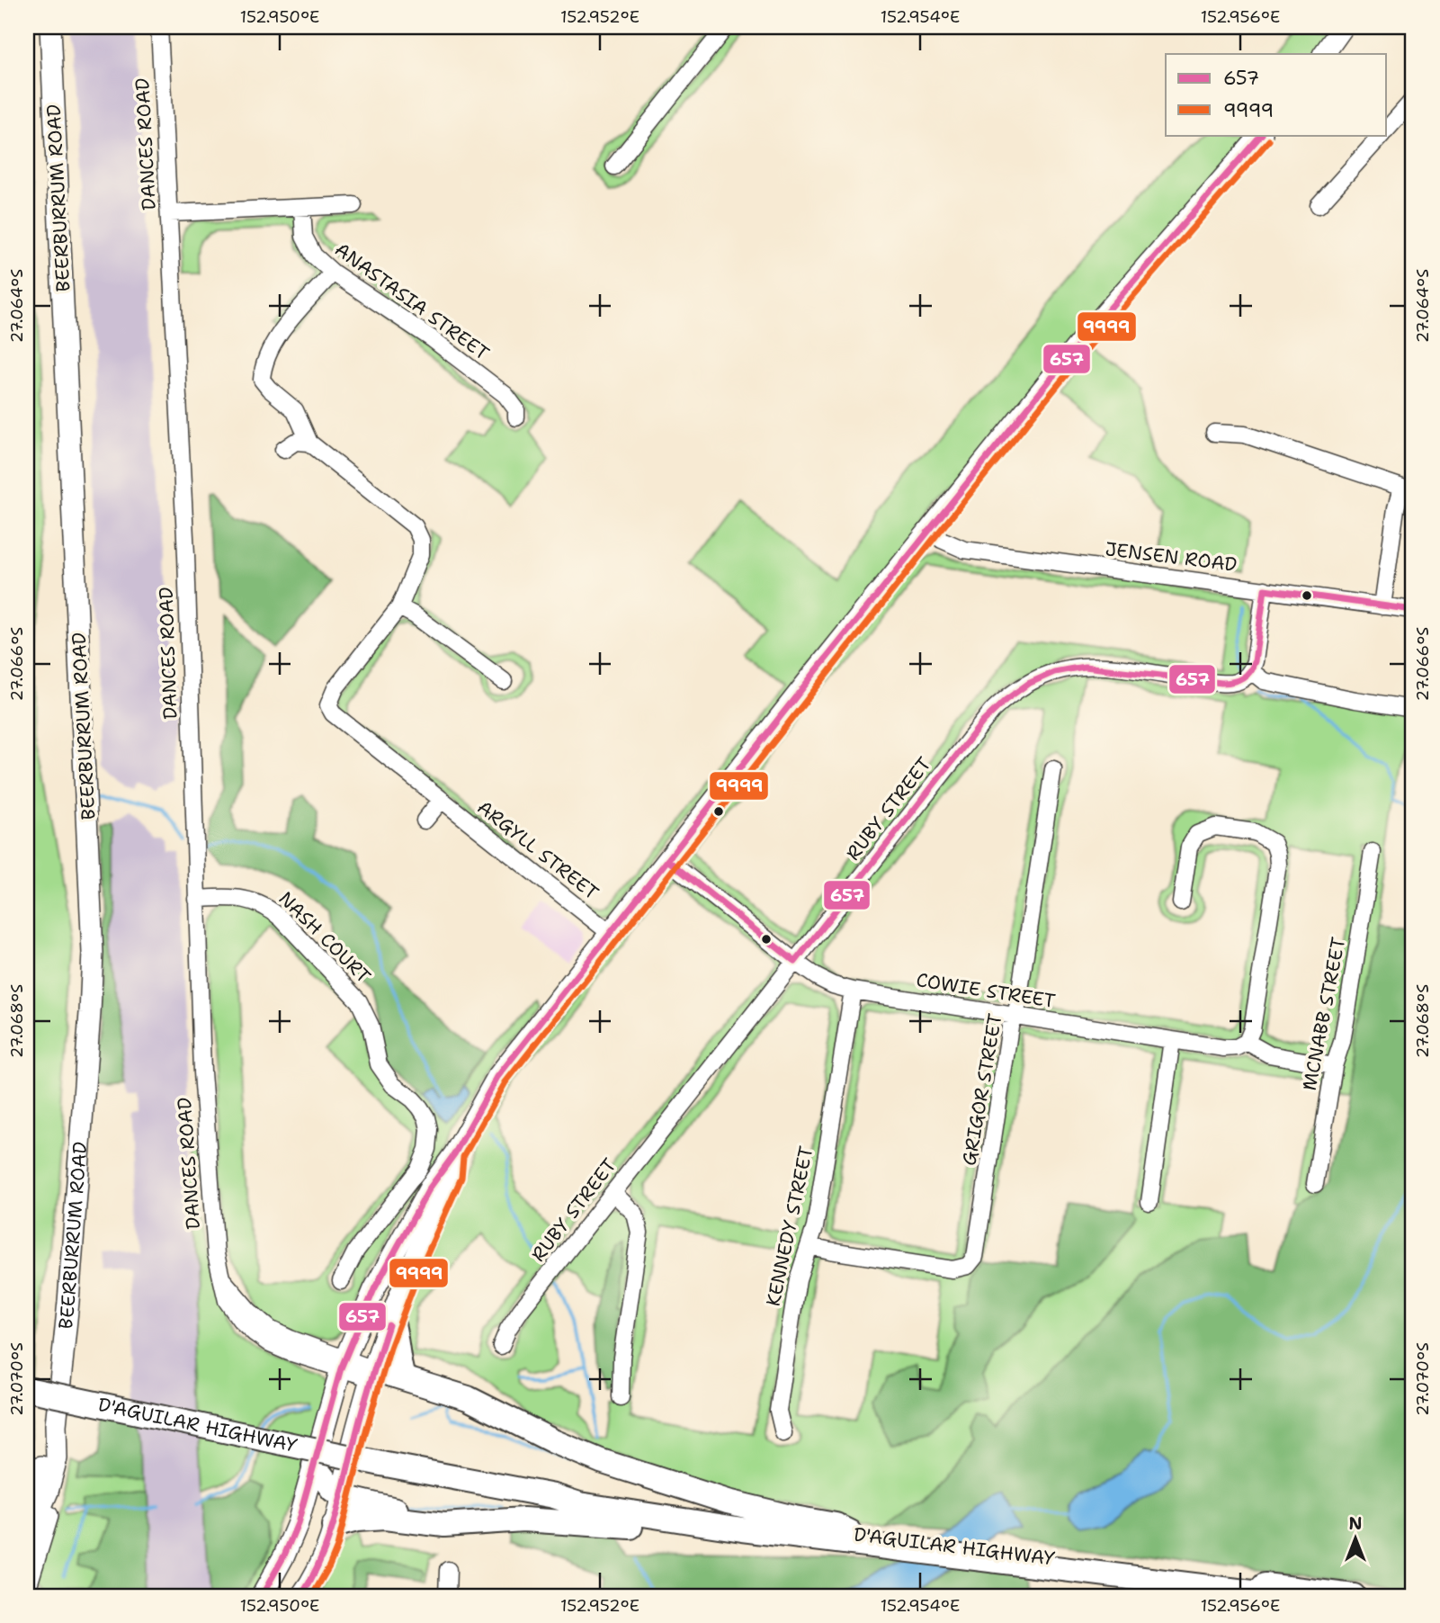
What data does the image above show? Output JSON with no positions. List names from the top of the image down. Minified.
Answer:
{"streets":{"highway":["D'AGUILAR HIGHWAY"],"main road":["BEERBURRUM ROAD"],"street":["DANCES ROAD","ANASTASIA STREET","JENSEN ROAD","RUBY STREET","ARGYLL STREET","NASH COURT","COWIE STREET","MCNABB STREET","GRIGOR STREET","KENNEDY STREET"]},"crossings":[["DANCES ROAD","NASH COURT"],["ANASTASIA STREET","ARGYLL STREET"],["RUBY STREET","COWIE STREET"],["COWIE STREET","GRIGOR STREET"],["COWIE STREET","KENNEDY STREET"],["GRIGOR STREET","KENNEDY STREET"]],"lines":["transit line 657","transit line 9999"],"legend":["657","9999"],"north":"top","coordinates":["152.950°E","152.952°E","152.954°E","152.956°E","27.064°S","27.066°S","27.068°S","27.070°S"]}
